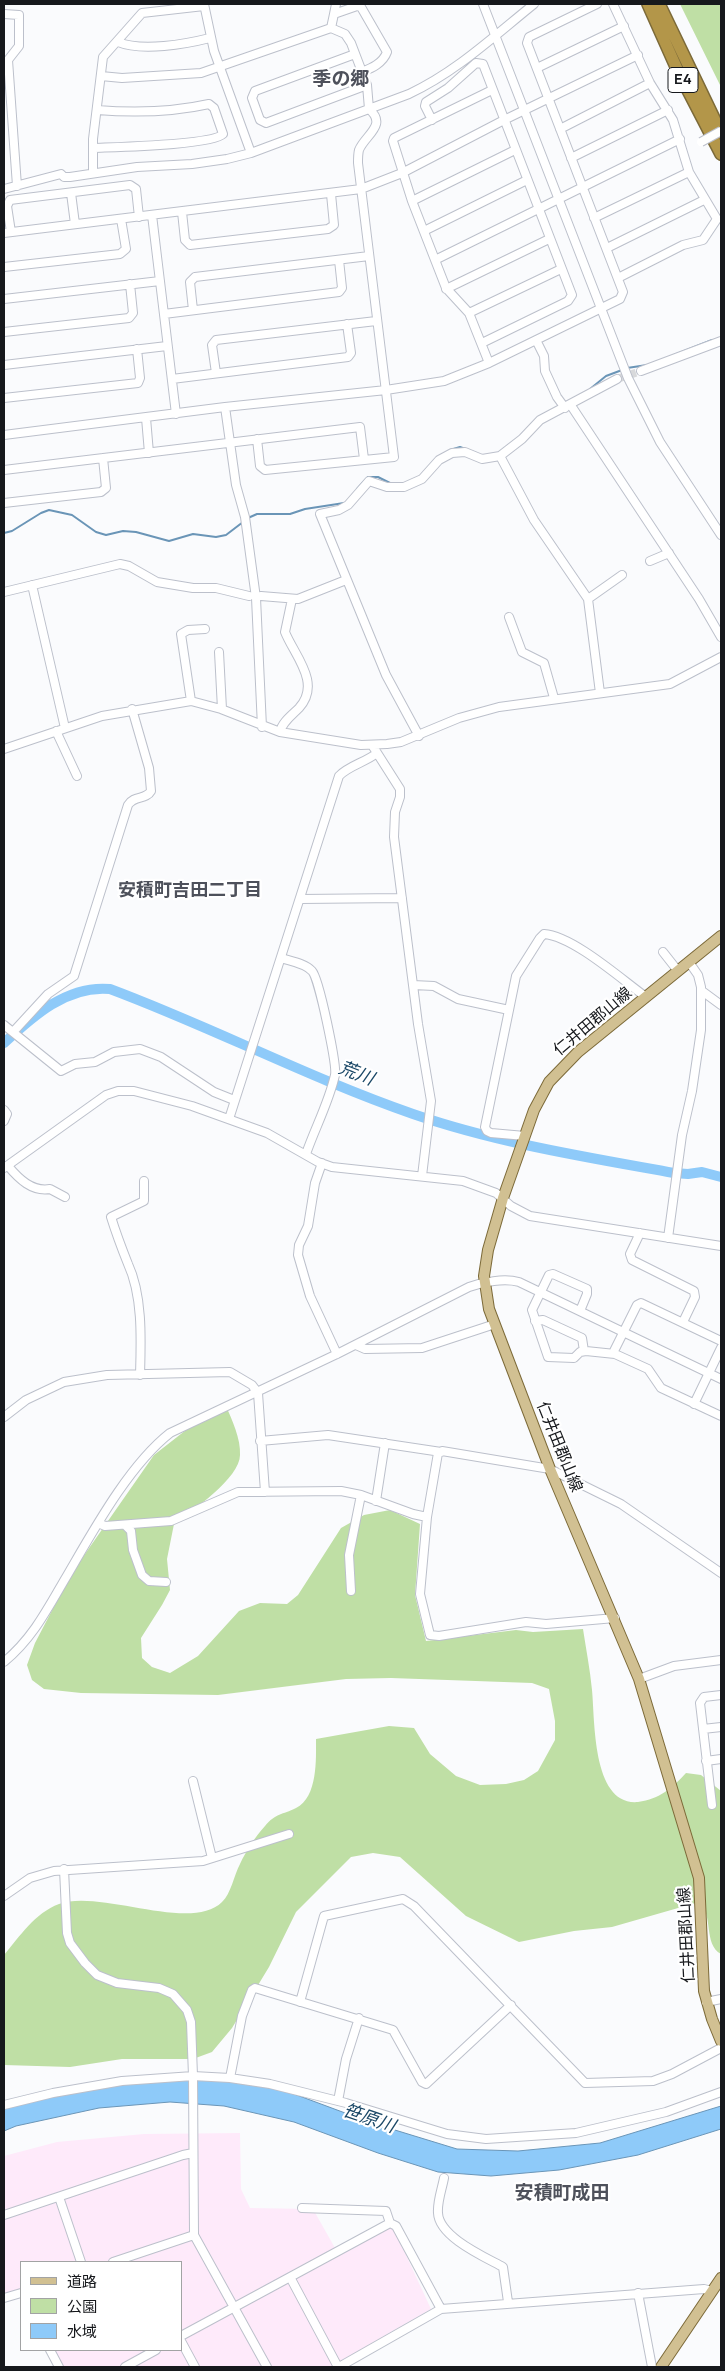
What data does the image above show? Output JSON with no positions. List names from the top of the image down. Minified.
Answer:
{"streets":{"highway":["E4"],"main road":["仁井田郡山線"]},"districts":["季の郷","安積町吉田二丁目","安積町成田"],"water":["荒川","笹原川"],"legend":["道路","公園","水域"]}
